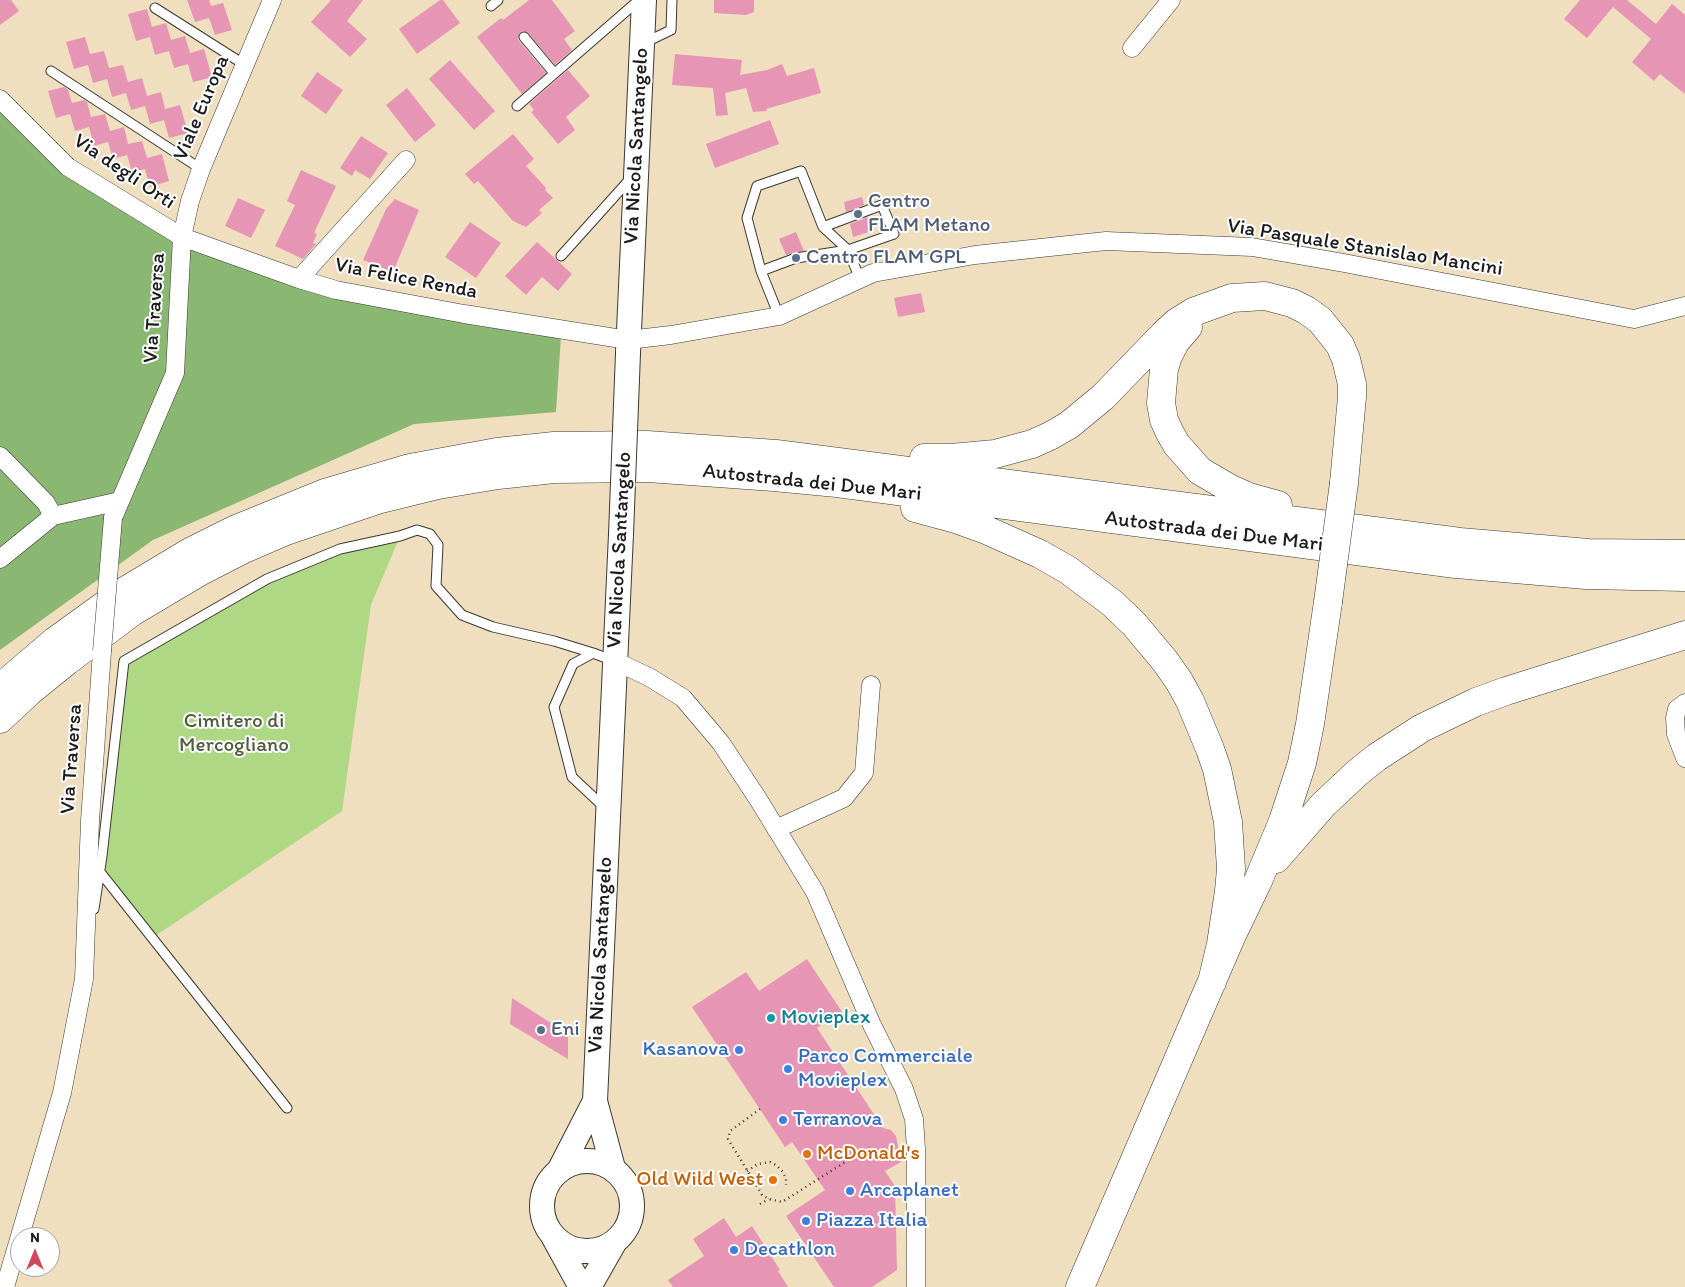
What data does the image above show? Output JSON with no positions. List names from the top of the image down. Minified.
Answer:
{"streets":{"highway":["Autostrada dei Due Mari"],"main road":["Via Nicola Santangelo"],"street":["Viale Europa","Via degli Orti","Via Pasquale Stanislao Mancini","Via Felice Renda","Via Traversa"]},"crossings":[["Viale Europa","Via degli Orti"],["Viale Europa","Via Felice Renda"],["Viale Europa","Via Traversa"],["Via Nicola Santangelo","Via Pasquale Stanislao Mancini"],["Via Nicola Santangelo","Via Felice Renda"],["Via degli Orti","Via Felice Renda"],["Via degli Orti","Via Traversa"],["Via Pasquale Stanislao Mancini","Via Felice Renda"],["Via Felice Renda","Via Traversa"]],"parks":["Cimitero di Mercogliano"],"places":["Centro FLAM Metano","Centro FLAM GPL","Movieplex","Eni","Kasanova","Parco Commerciale Movieplex","Terranova","McDonald's","Old Wild West","Arcaplanet","Piazza Italia","Decathlon"],"north":"top"}
